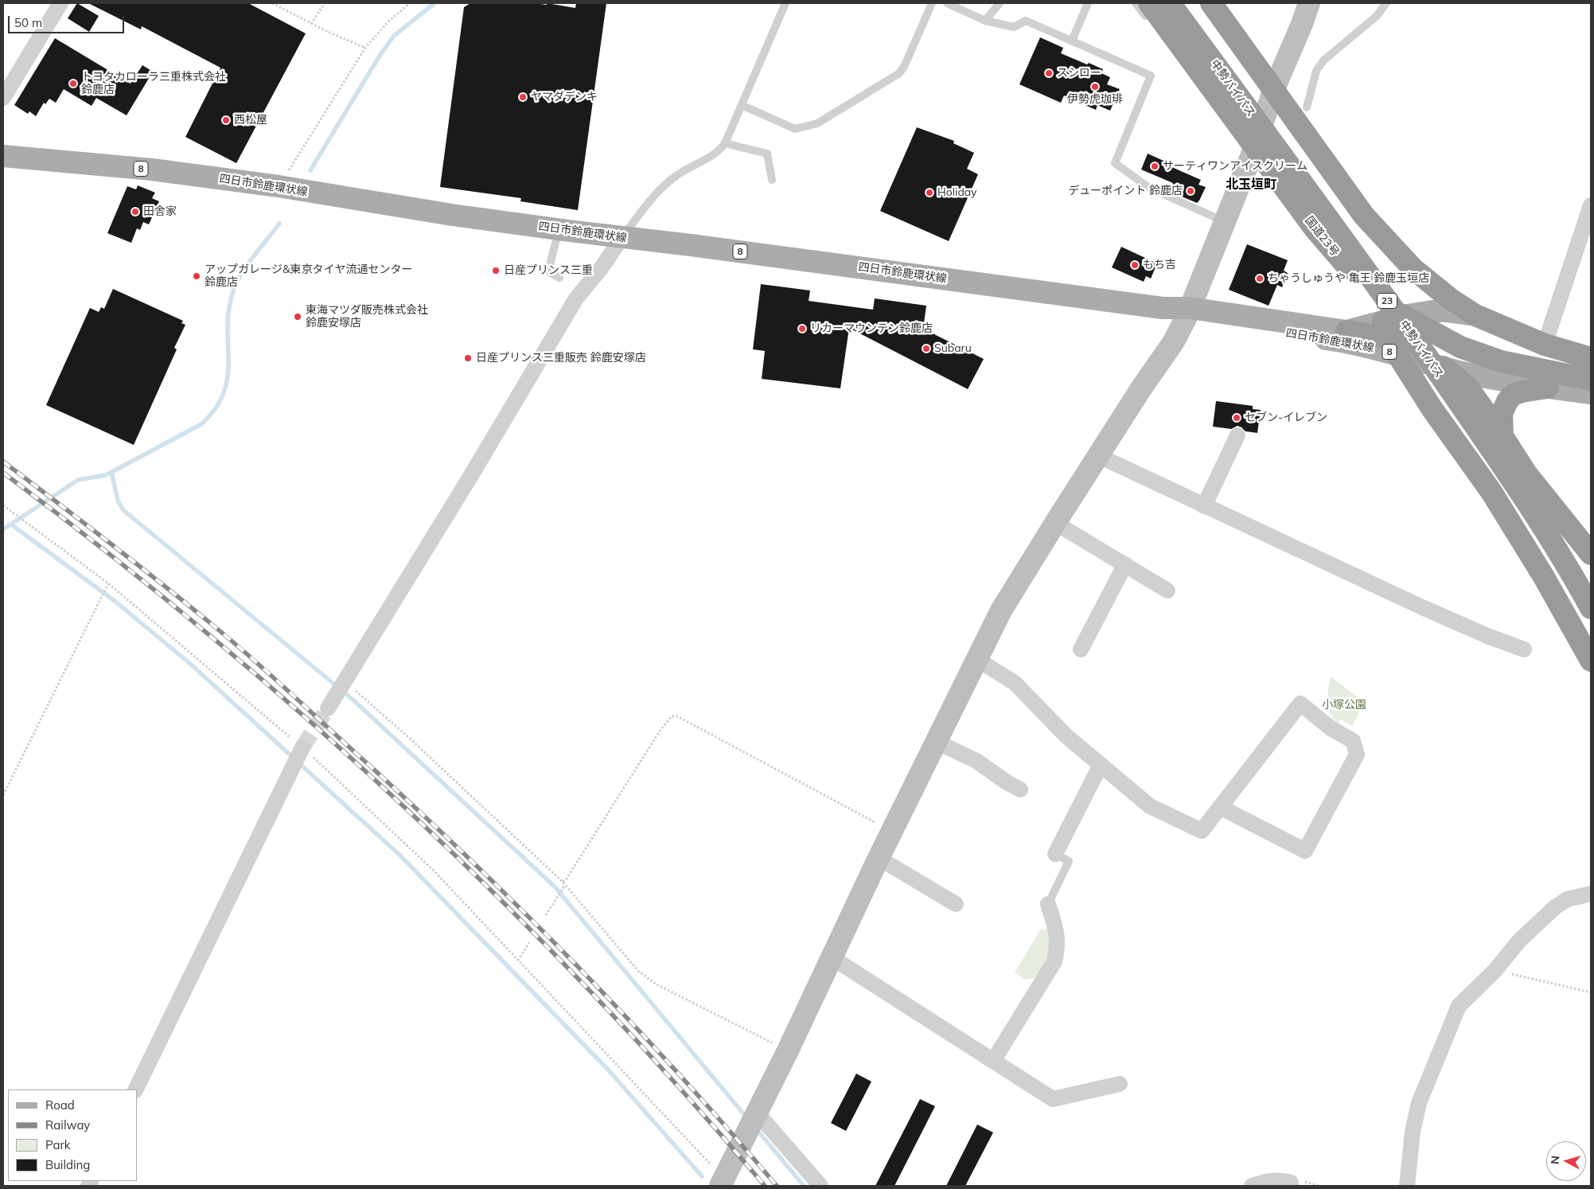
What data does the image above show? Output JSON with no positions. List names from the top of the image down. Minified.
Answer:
{"streets":{"highway":["中勢バイパス","国道23号","23"],"main road":["8","四日市鈴鹿環状線"]},"crossings":[["四日市鈴鹿環状線","国道23号"]],"districts":["北玉垣町"],"parks":["小塚公園"],"places":["スシロー","トヨタカローラ三重株式会社 鈴鹿店","伊勢虎珈琲","ヤマダデンキ","西松屋","サーティワンアイスクリーム","デューポイント 鈴鹿店","Holiday","田舎家","もち吉","日産プリンス三重","アップガレージ&東京タイヤ流通センター 鈴鹿店","ちゃうしゅうや 亀王 鈴鹿玉垣店","東海マツダ販売株式会社 鈴鹿安塚店","リカーマウンテン鈴鹿店","Subaru","日産プリンス三重販売 鈴鹿安塚店","セブン-イレブン"],"legend":["Road","Railway","Park","Building"],"scale_bar":"50 m","north":"left"}
